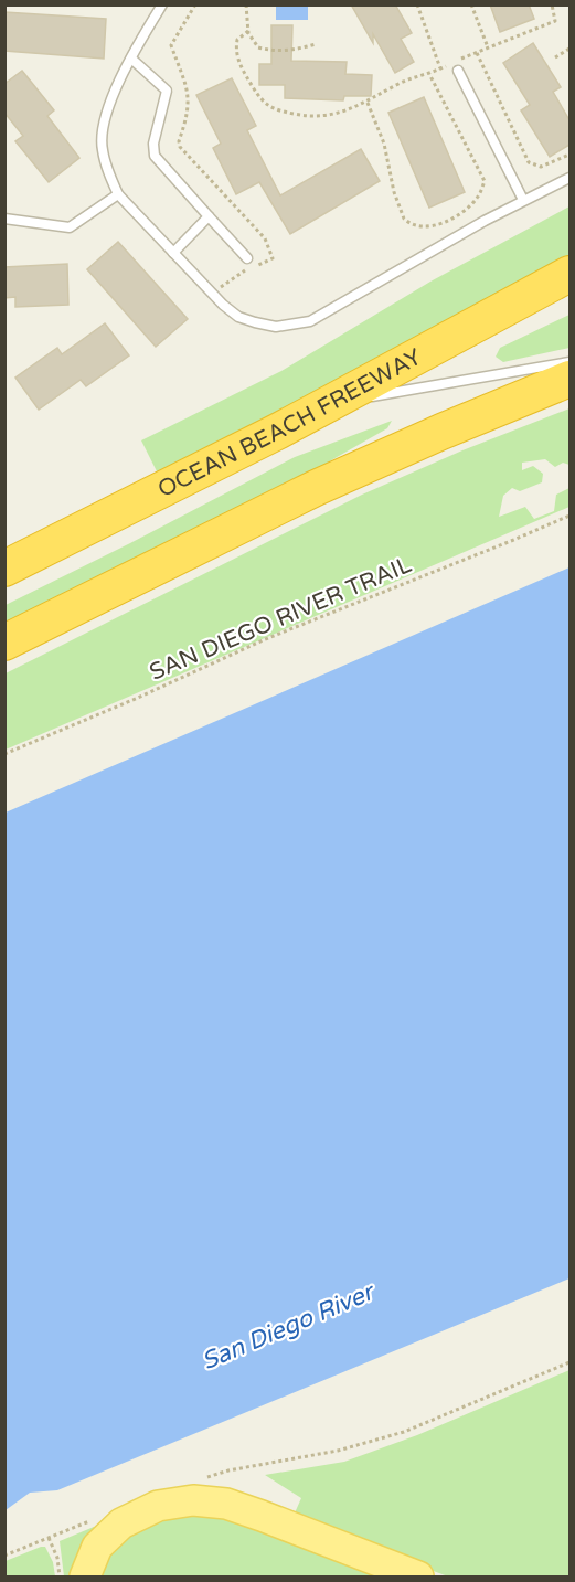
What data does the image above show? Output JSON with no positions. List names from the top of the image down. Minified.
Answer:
{"streets":{"highway":["OCEAN BEACH FREEWAY"],"path":["SAN DIEGO RIVER TRAIL"]},"water":["San Diego River"]}
